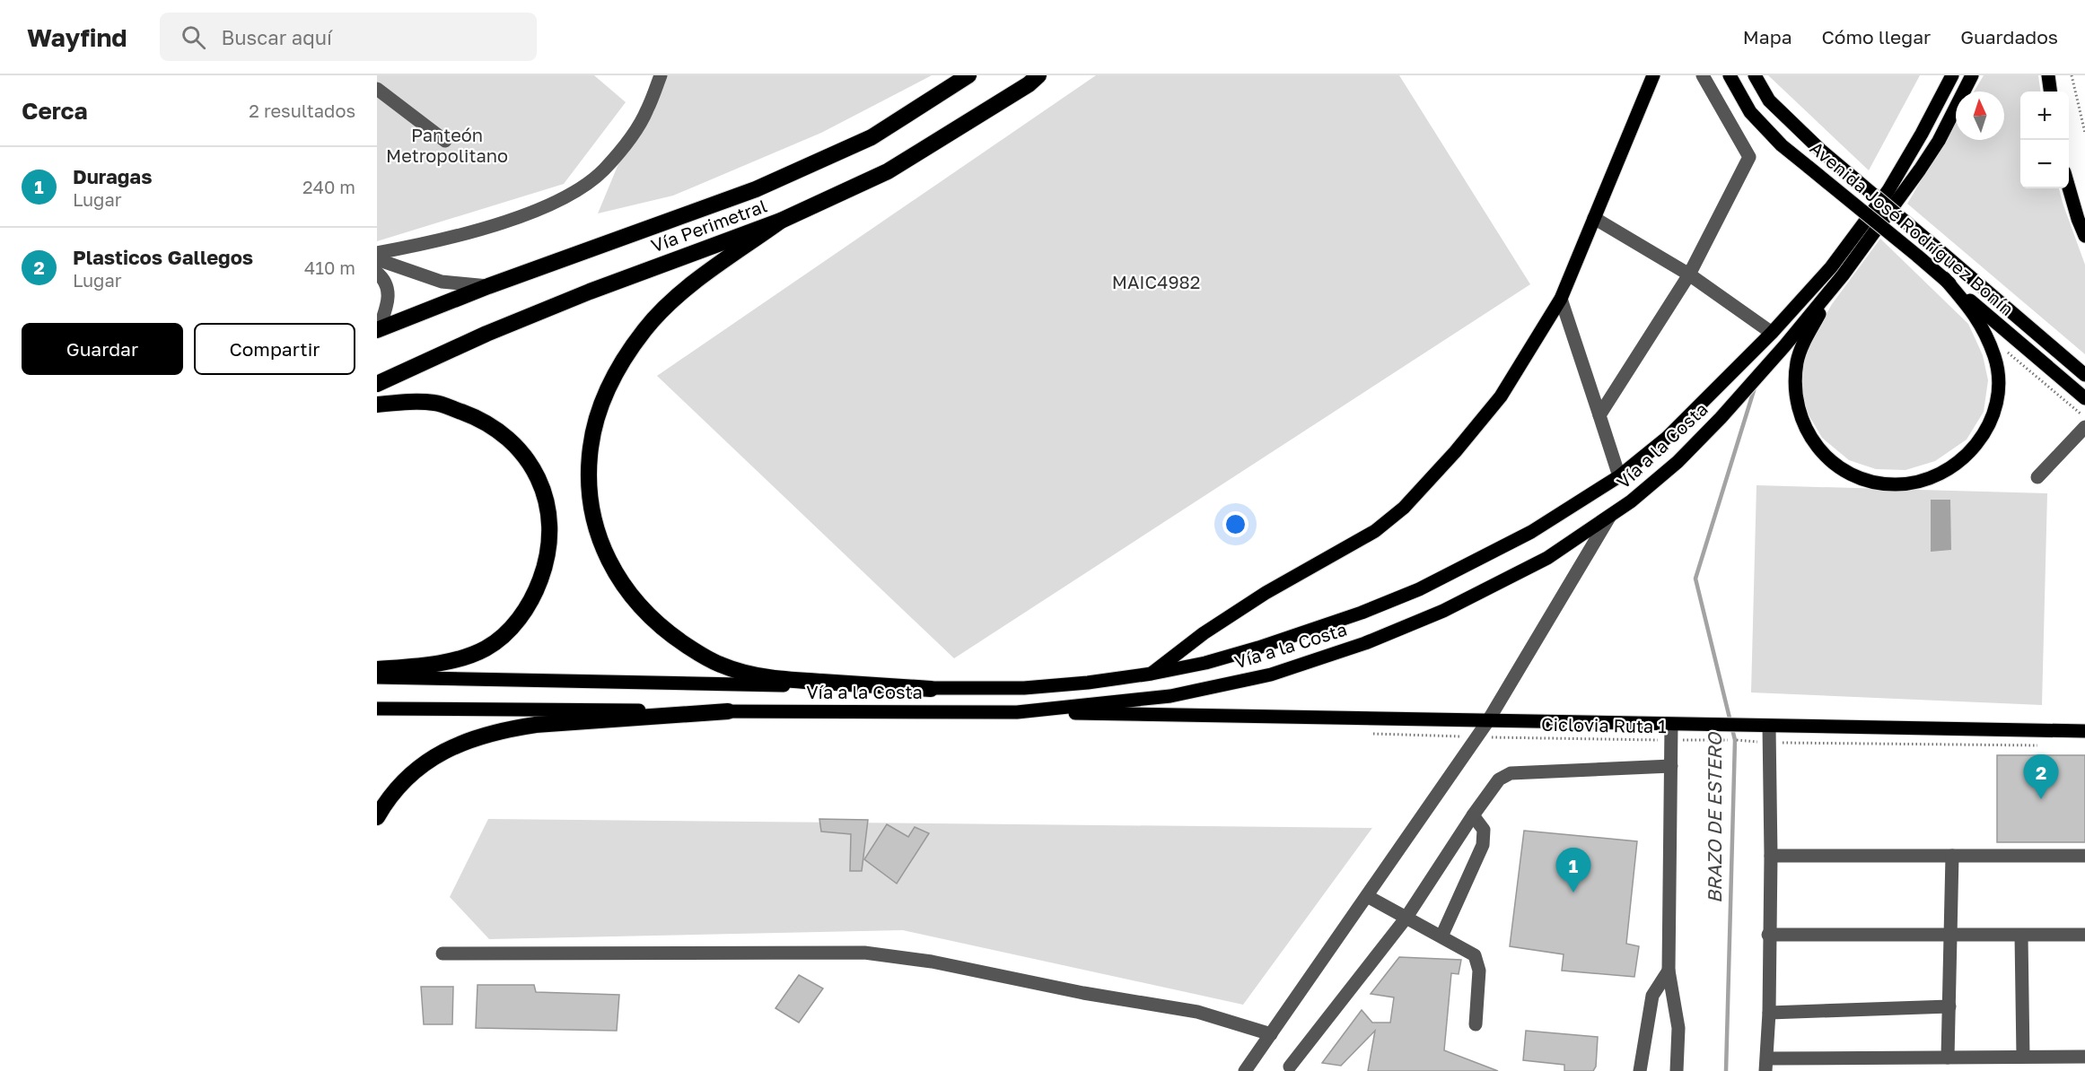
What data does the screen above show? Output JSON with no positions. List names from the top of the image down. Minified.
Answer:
{"streets":{"highway":["Vía Perimetral"],"main road":["Avenida José Rodríguez Bonín","Vía a la Costa"],"path":["Ciclovia Ruta 1"]},"water":["BRAZO DE ESTERO"],"parks":["Panteón Metropolitano","MAIC4982"],"north":"top","page":{"header":"Wayfind","search":"Buscar aquí","nav":["Mapa","Cómo llegar","Guardados"],"heading":["Cerca","2 resultados"],"map_buttons":["+","−"],"list":[{"mark":"1","name":"Duragas","note":"Lugar","value":"240 m"},{"mark":"2","name":"Plasticos Gallegos","note":"Lugar","value":"410 m"}],"buttons":["Guardar","Compartir"],"pins":["2","1"]}}
